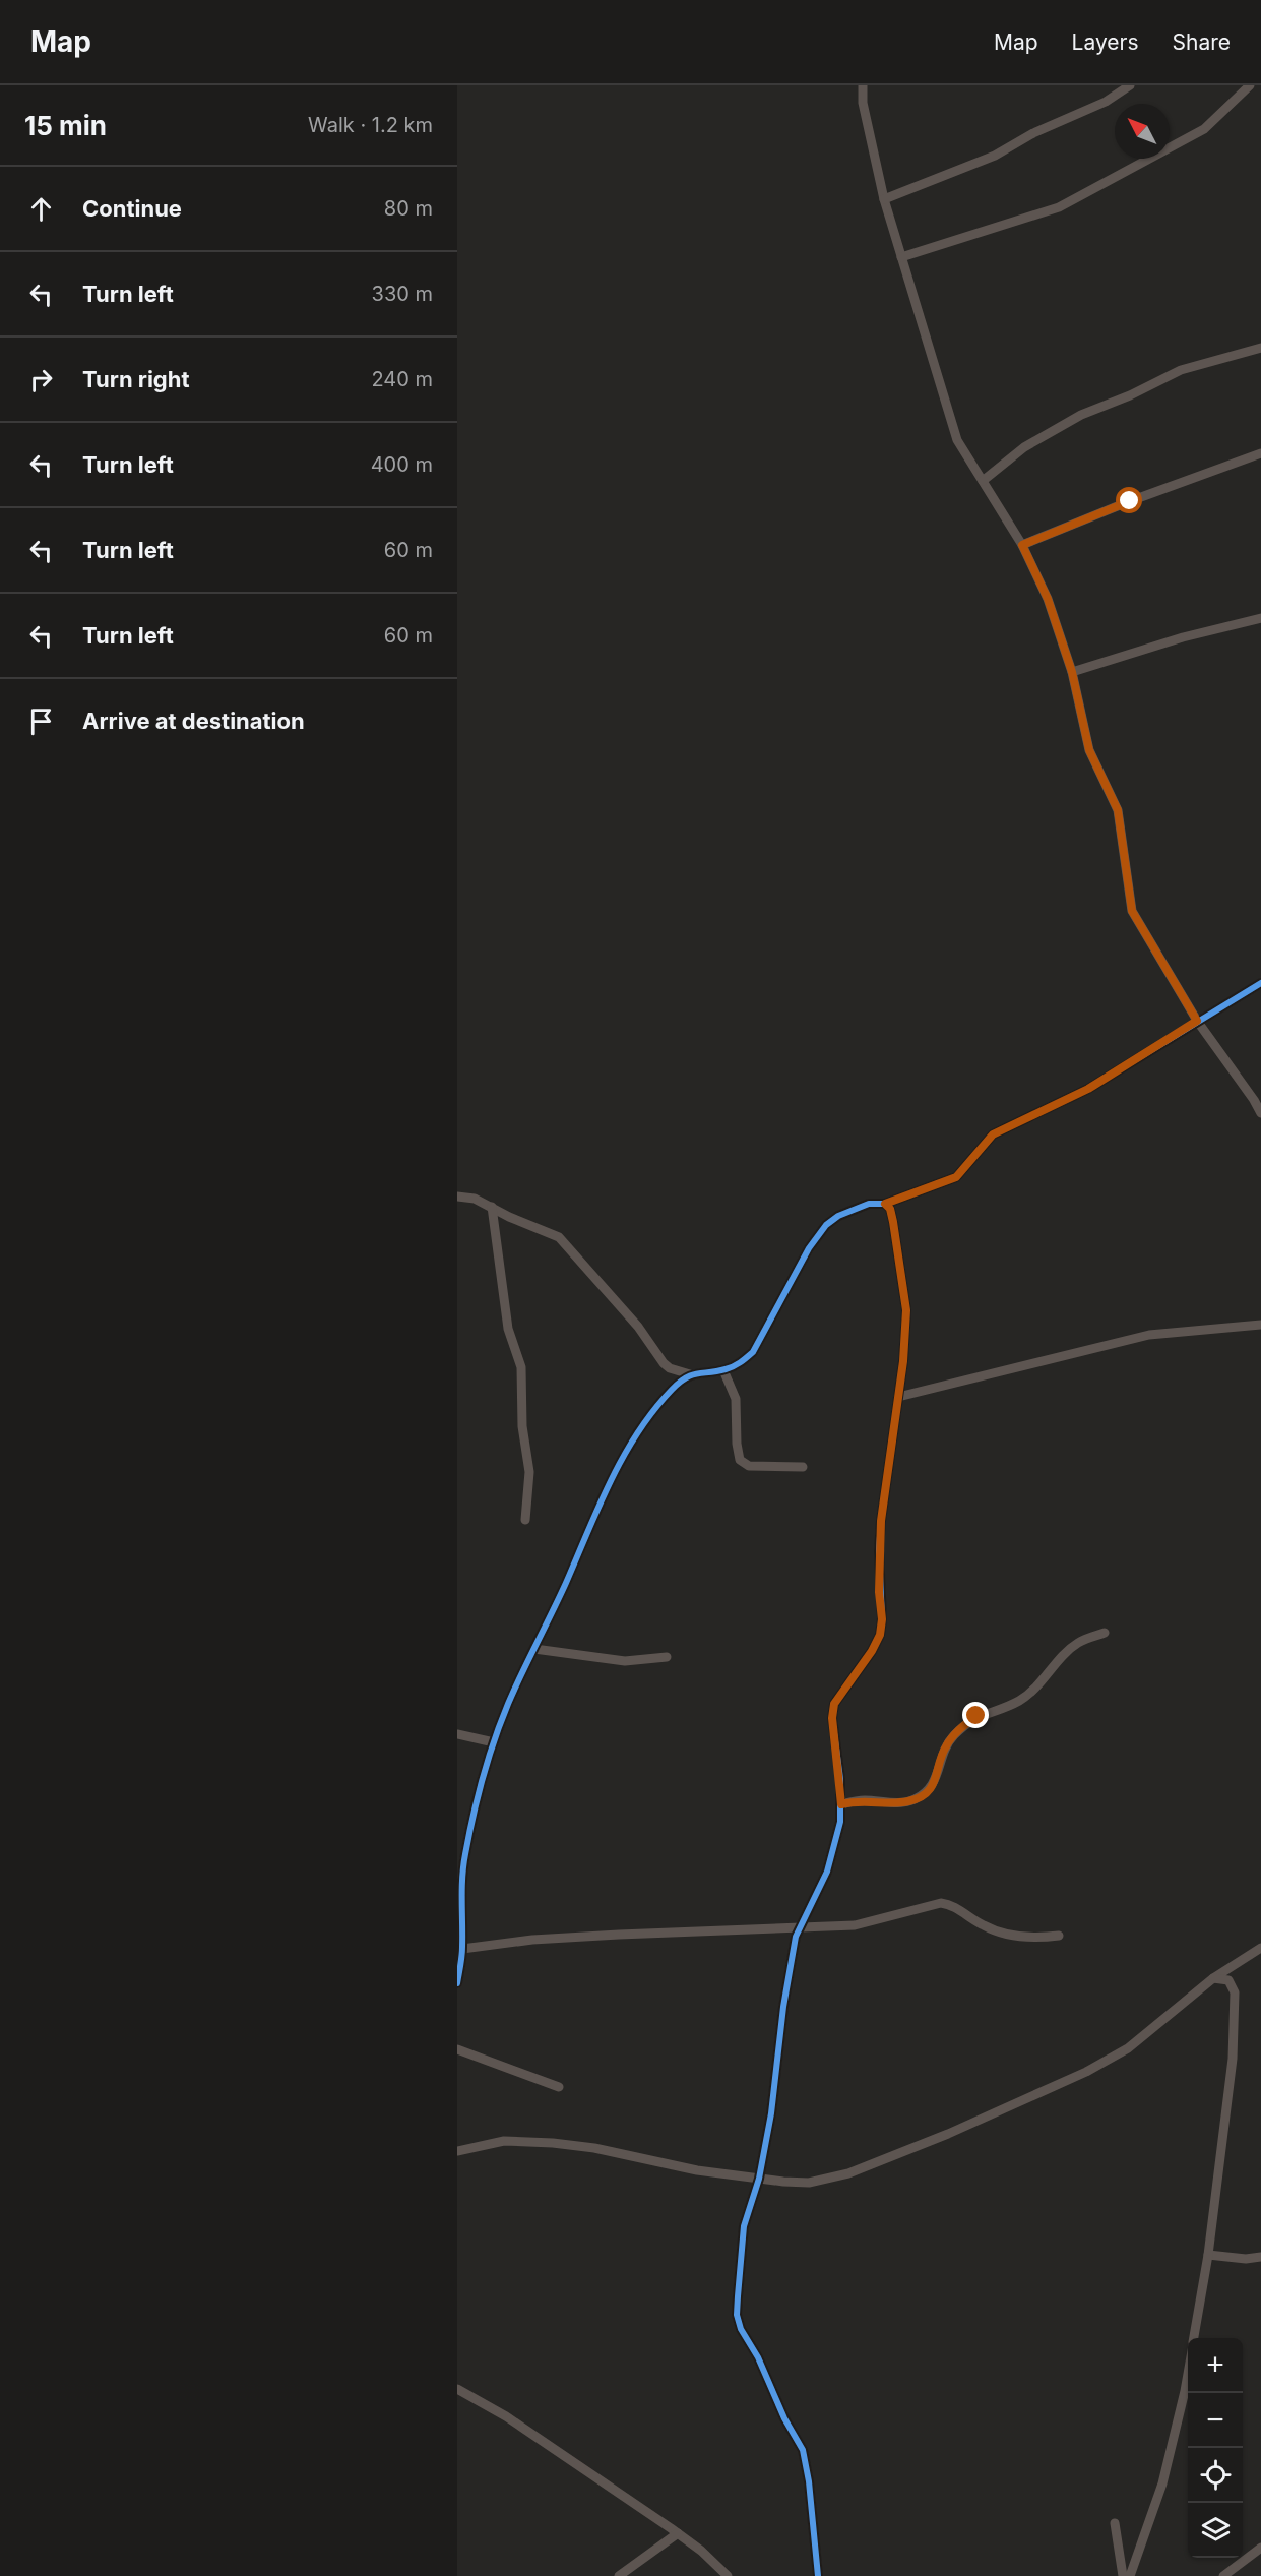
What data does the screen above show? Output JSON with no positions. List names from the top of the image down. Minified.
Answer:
{"north":"top left","page":{"header":"Map","nav":["Map","Layers","Share"],"heading":["15 min","Walk · 1.2 km"],"list":[["Continue","80 m"],["Turn left","330 m"],["Turn right","240 m"],["Turn left","400 m"],["Turn left","60 m"],["Turn left","60 m"],"Arrive at destination"],"map_buttons":["+","−"]}}
